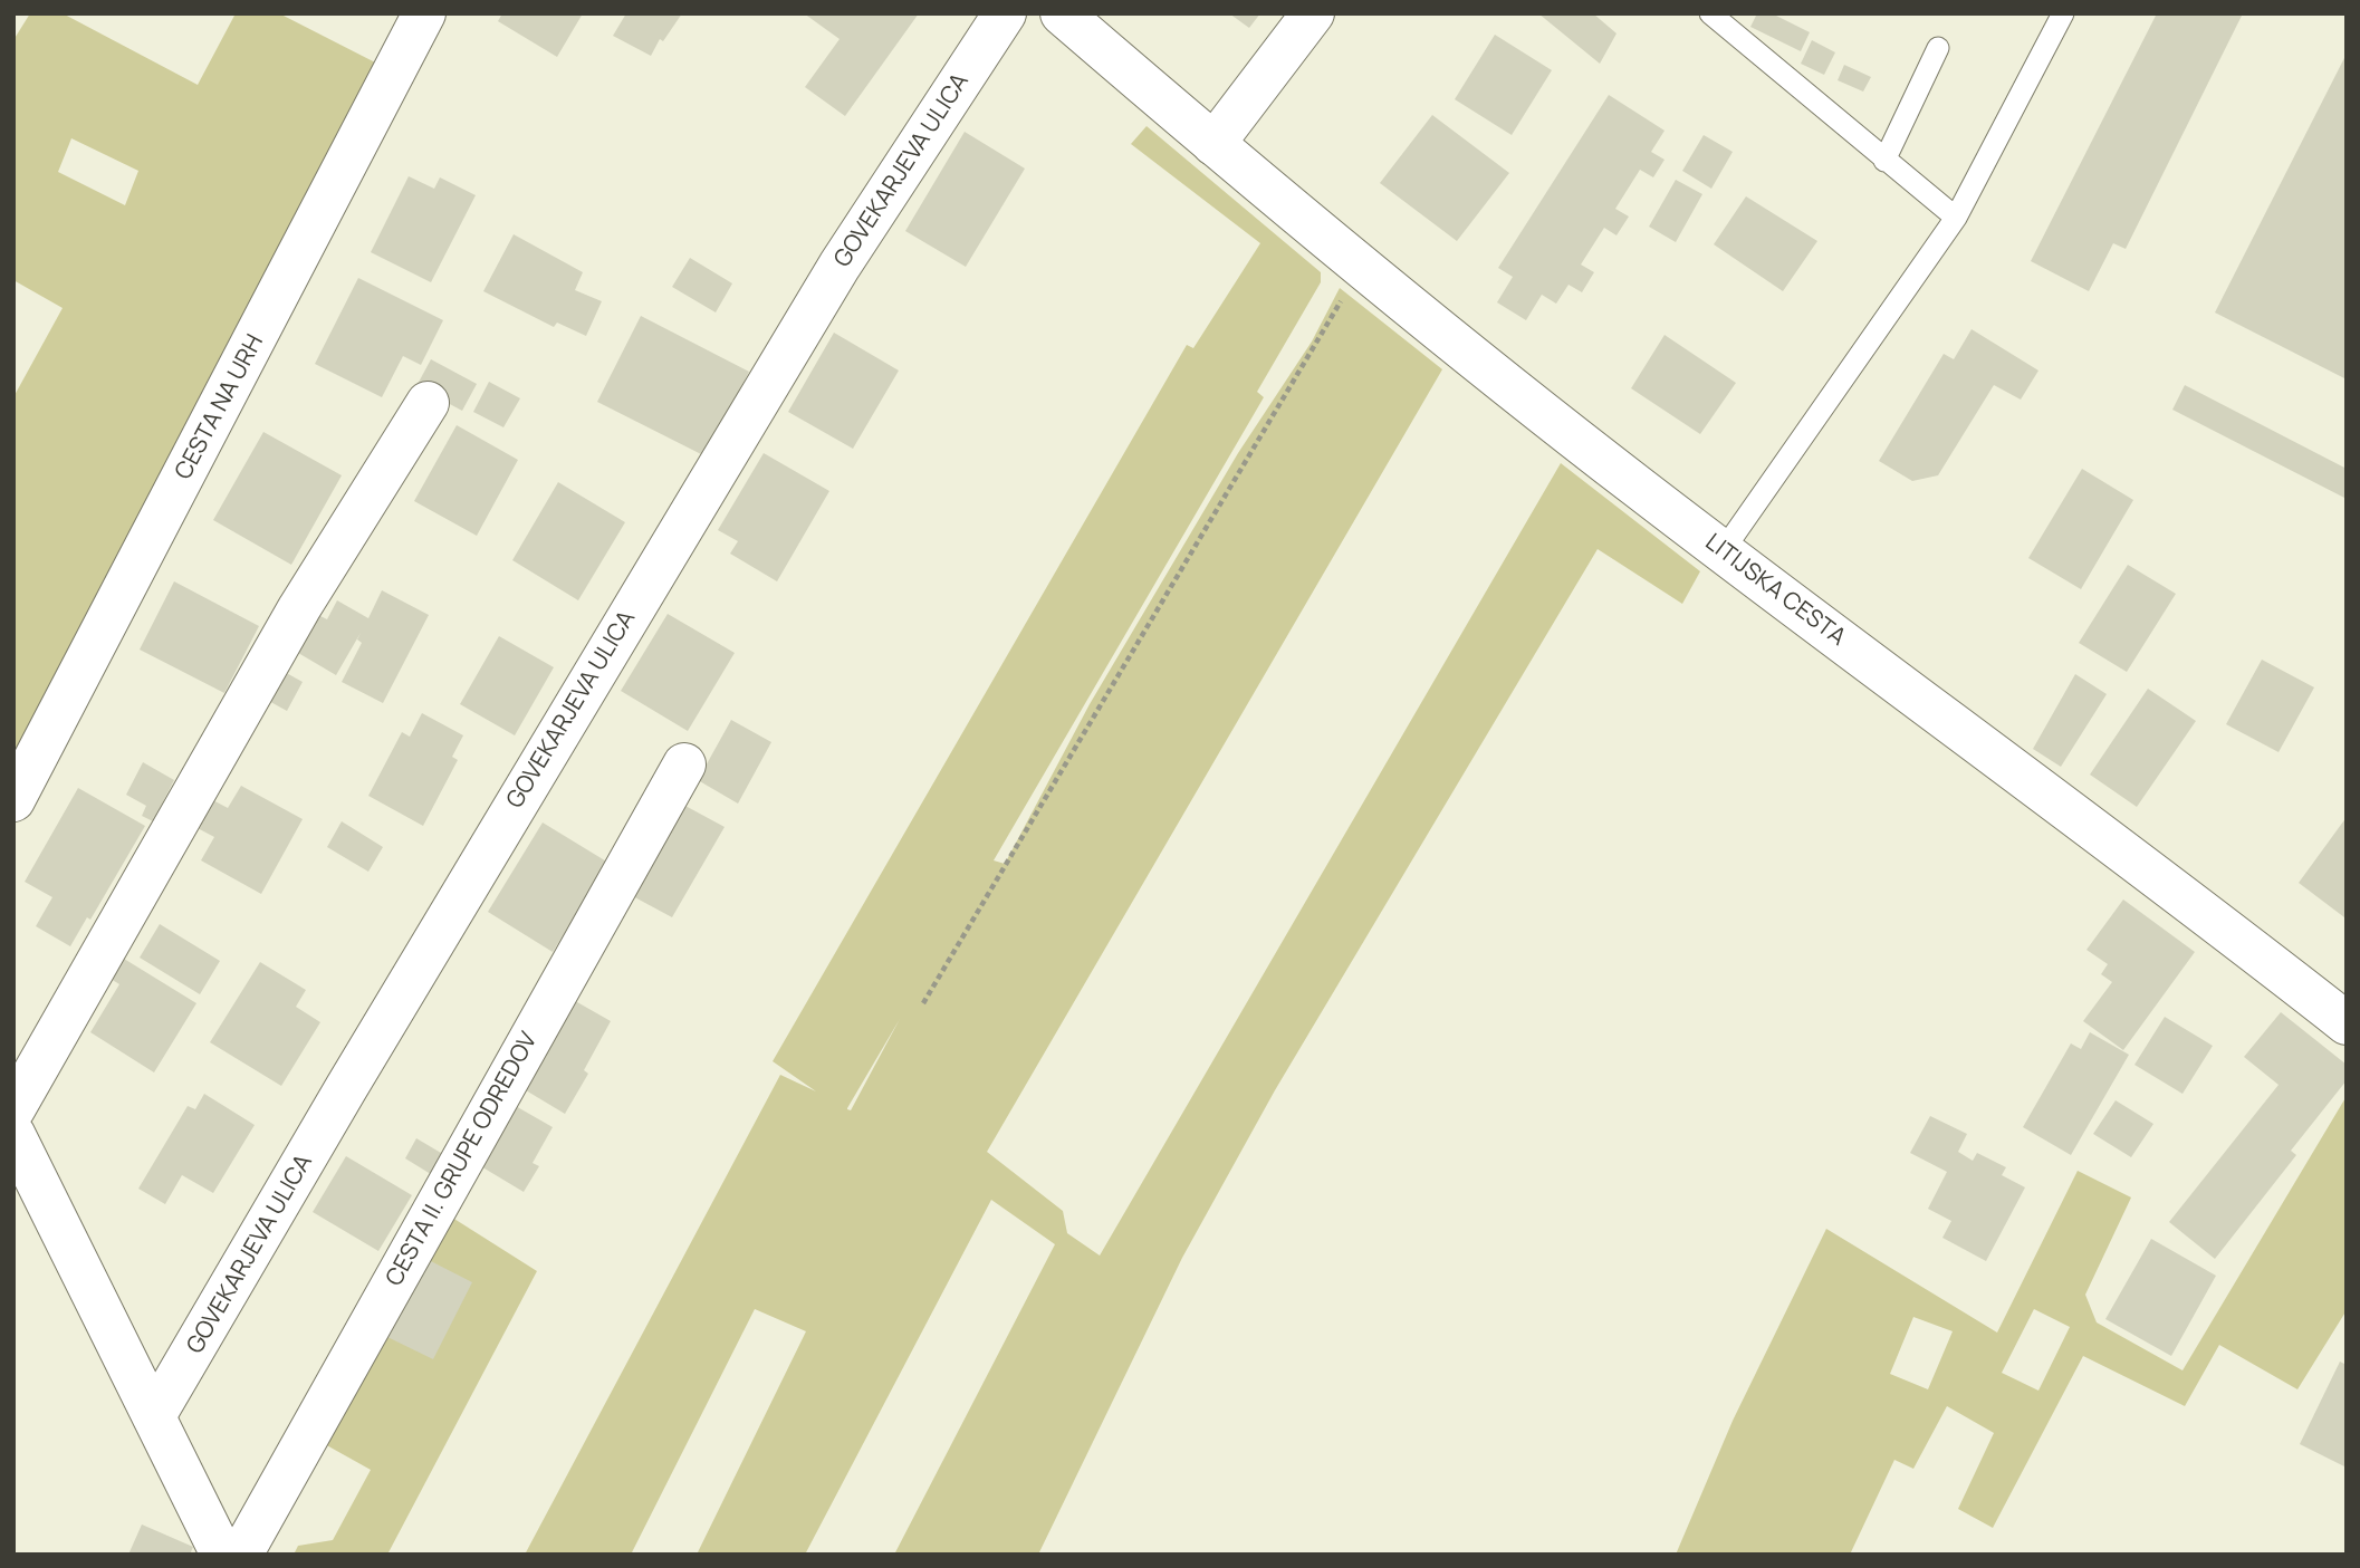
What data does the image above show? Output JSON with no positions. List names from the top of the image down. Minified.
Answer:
{"streets":{"street":["GOVEKARJEVA ULICA","CESTA NA URH","LITIJSKA CESTA","CESTA II. GRUPE ODREDOV"]}}
